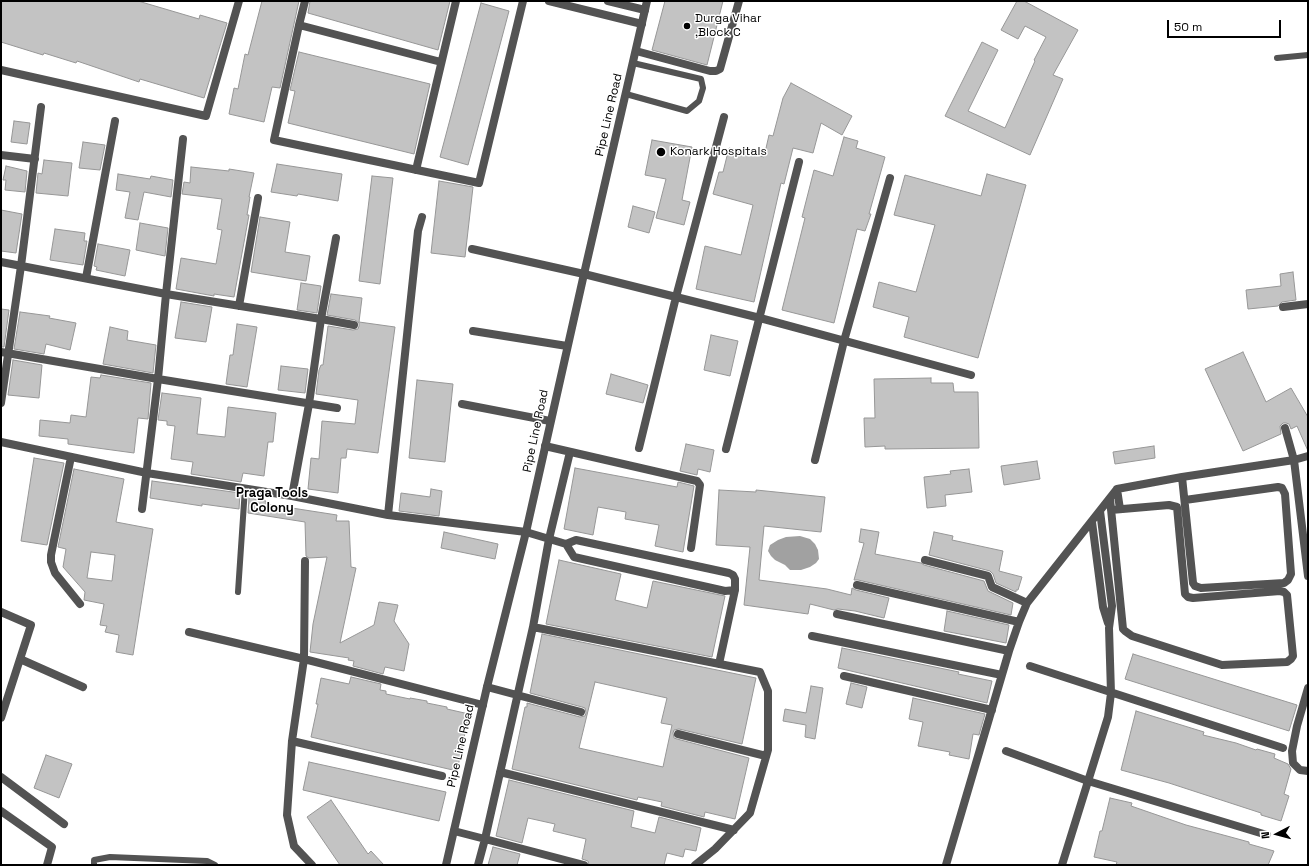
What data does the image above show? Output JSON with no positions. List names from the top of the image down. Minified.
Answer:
{"streets":{"street":["Pipe Line Road"]},"districts":["Praga Tools Colony"],"places":["Durga Vihar ,Block C","Konark Hospitals"],"scale_bar":"50 m","north":"left"}
